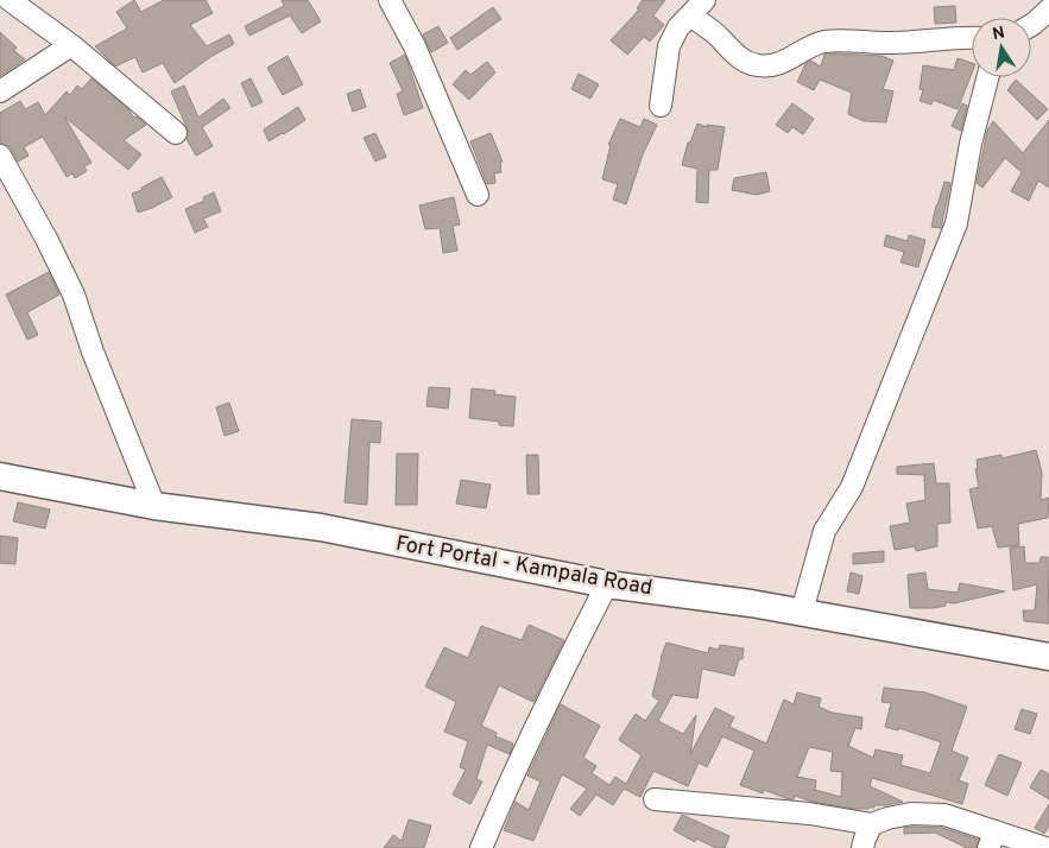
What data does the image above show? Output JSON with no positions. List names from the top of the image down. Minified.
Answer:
{"streets":{"main road":["Fort Portal - Kampala Road"]},"north":"top"}
